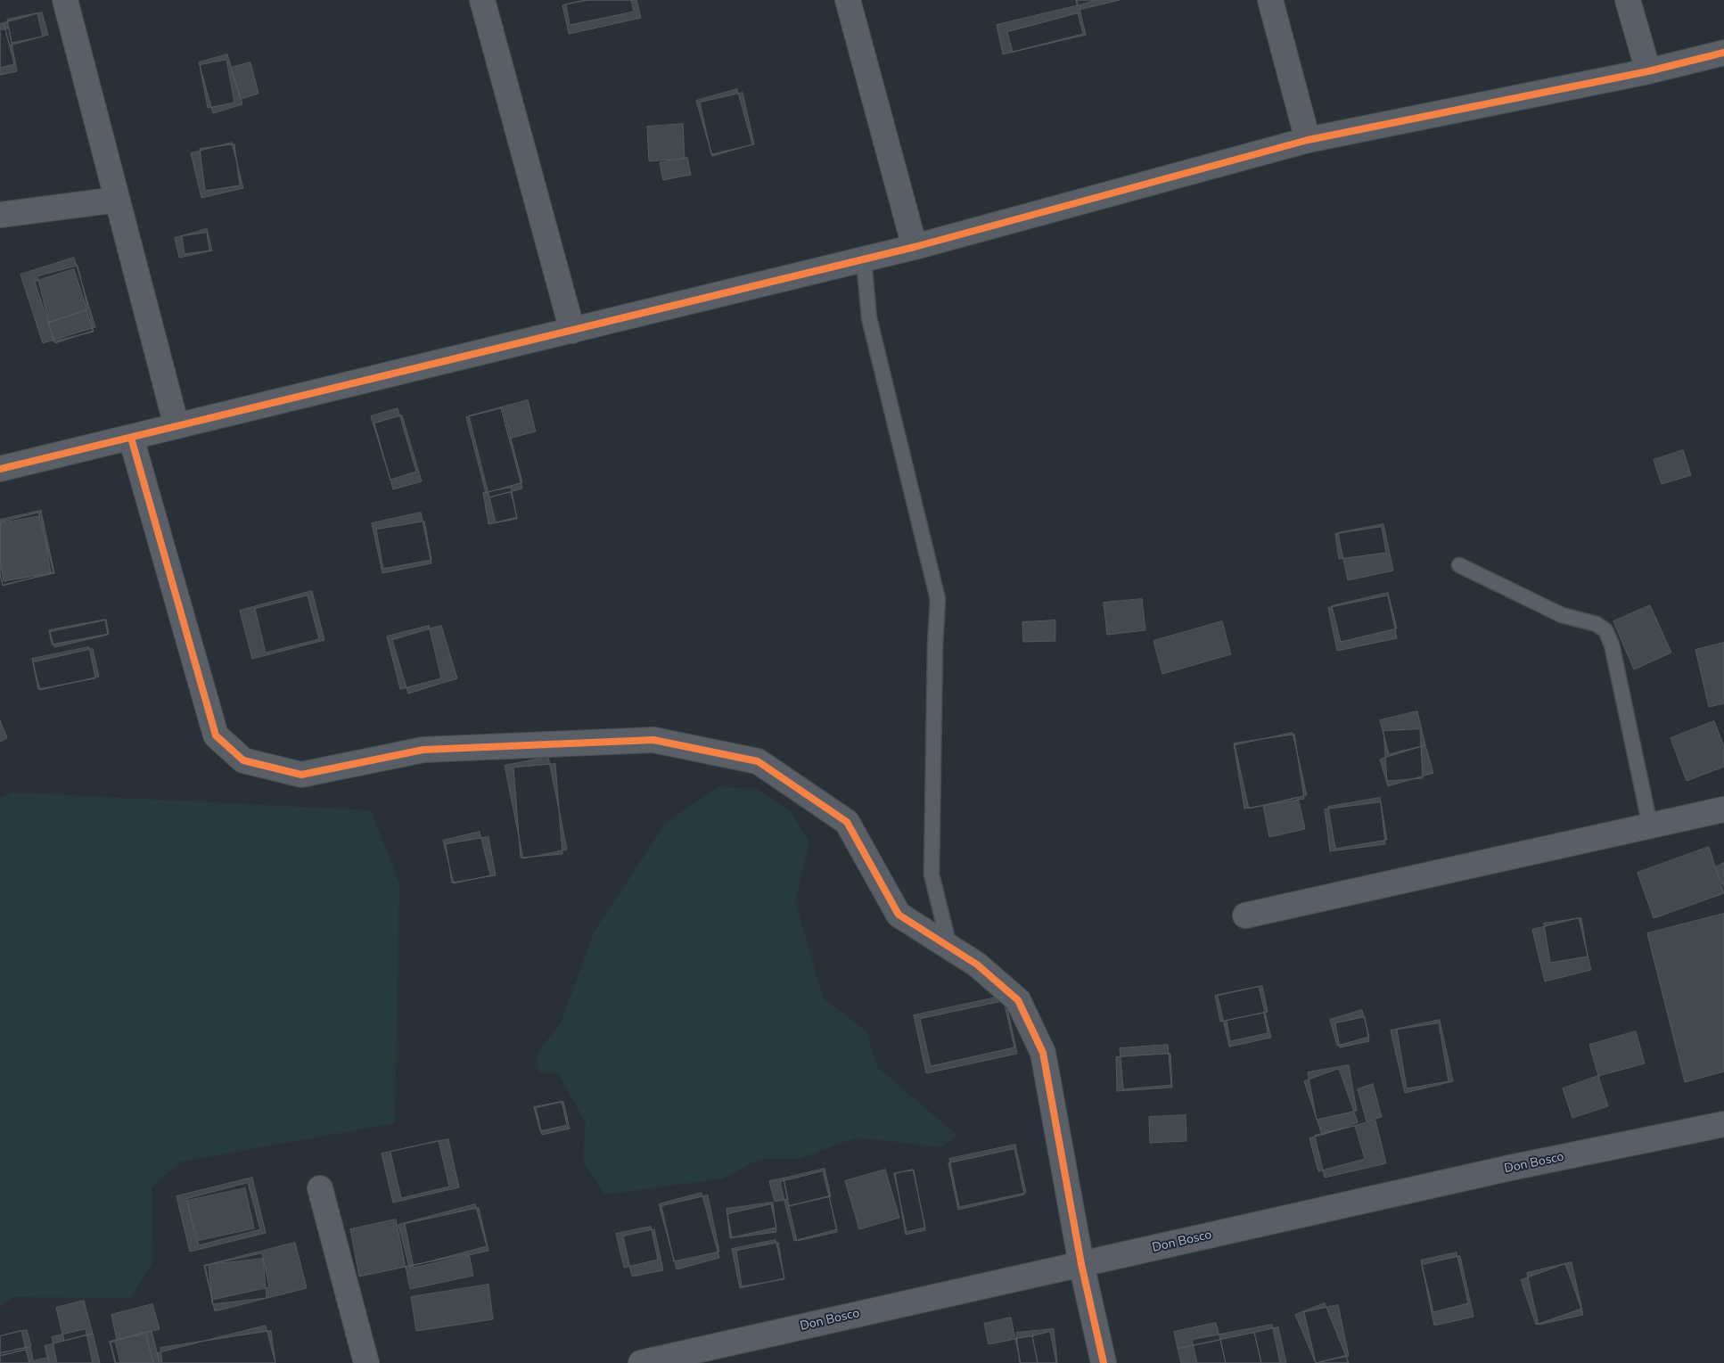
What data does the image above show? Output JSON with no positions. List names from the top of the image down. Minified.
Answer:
{"streets":{"street":["Don Bosco"]}}
